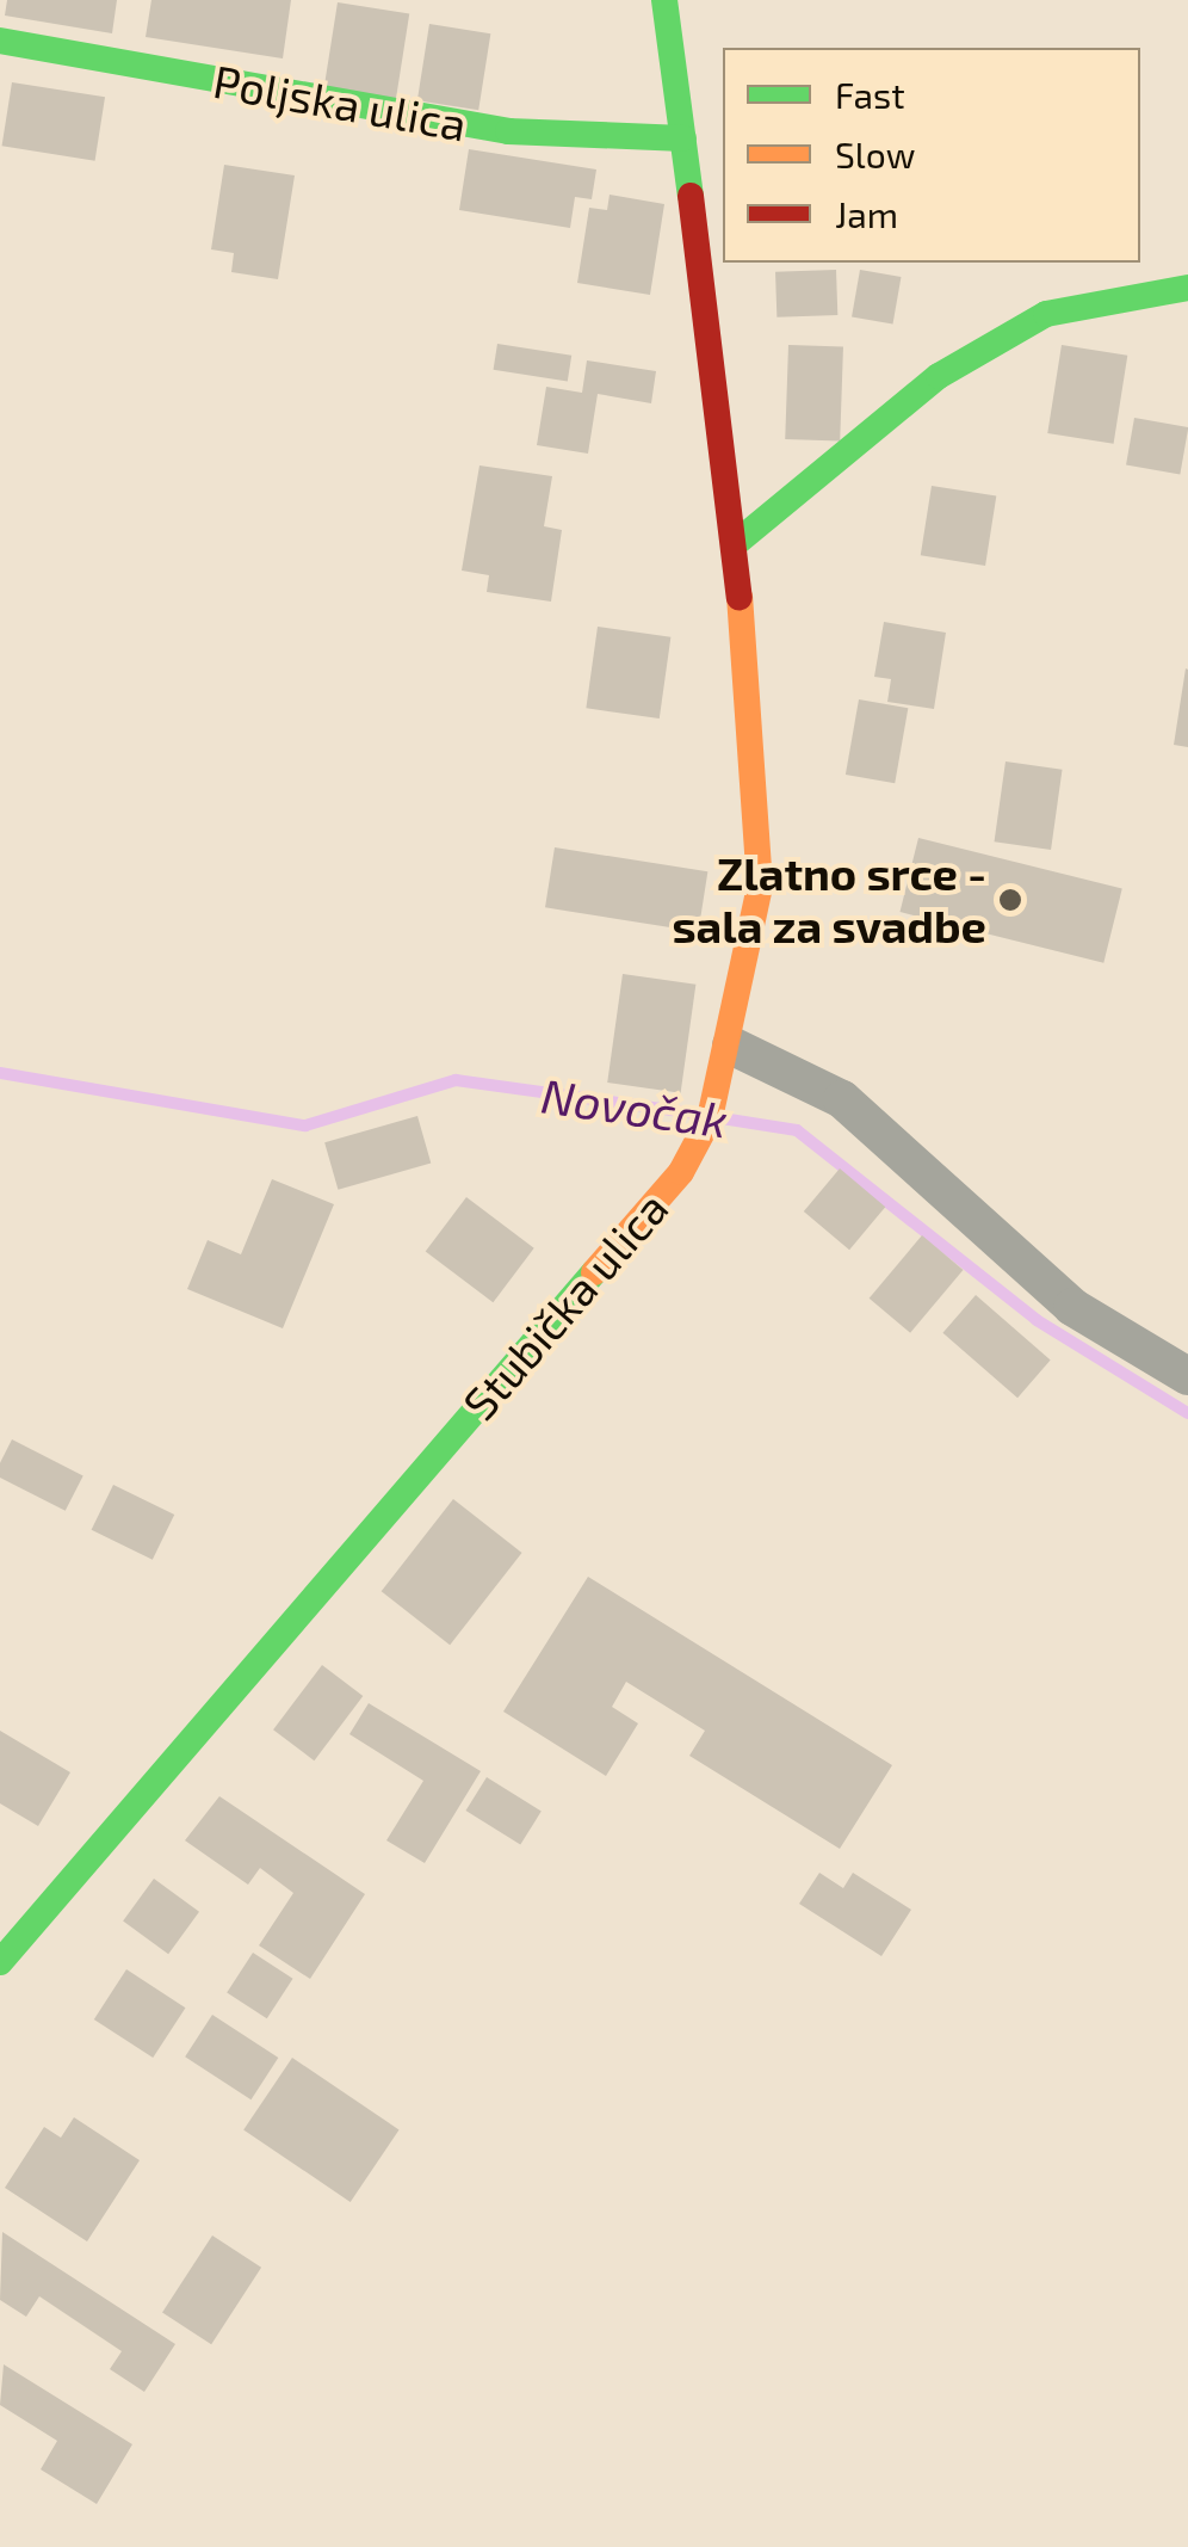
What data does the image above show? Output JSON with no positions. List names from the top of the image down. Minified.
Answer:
{"streets":{"main road":["Poljska ulica","Stubička ulica"]},"crossings":[["Poljska ulica","Stubička ulica"]],"water":["Novočak"],"places":["Zlatno srce - sala za svadbe"],"legend":["Fast","Slow","Jam"]}
